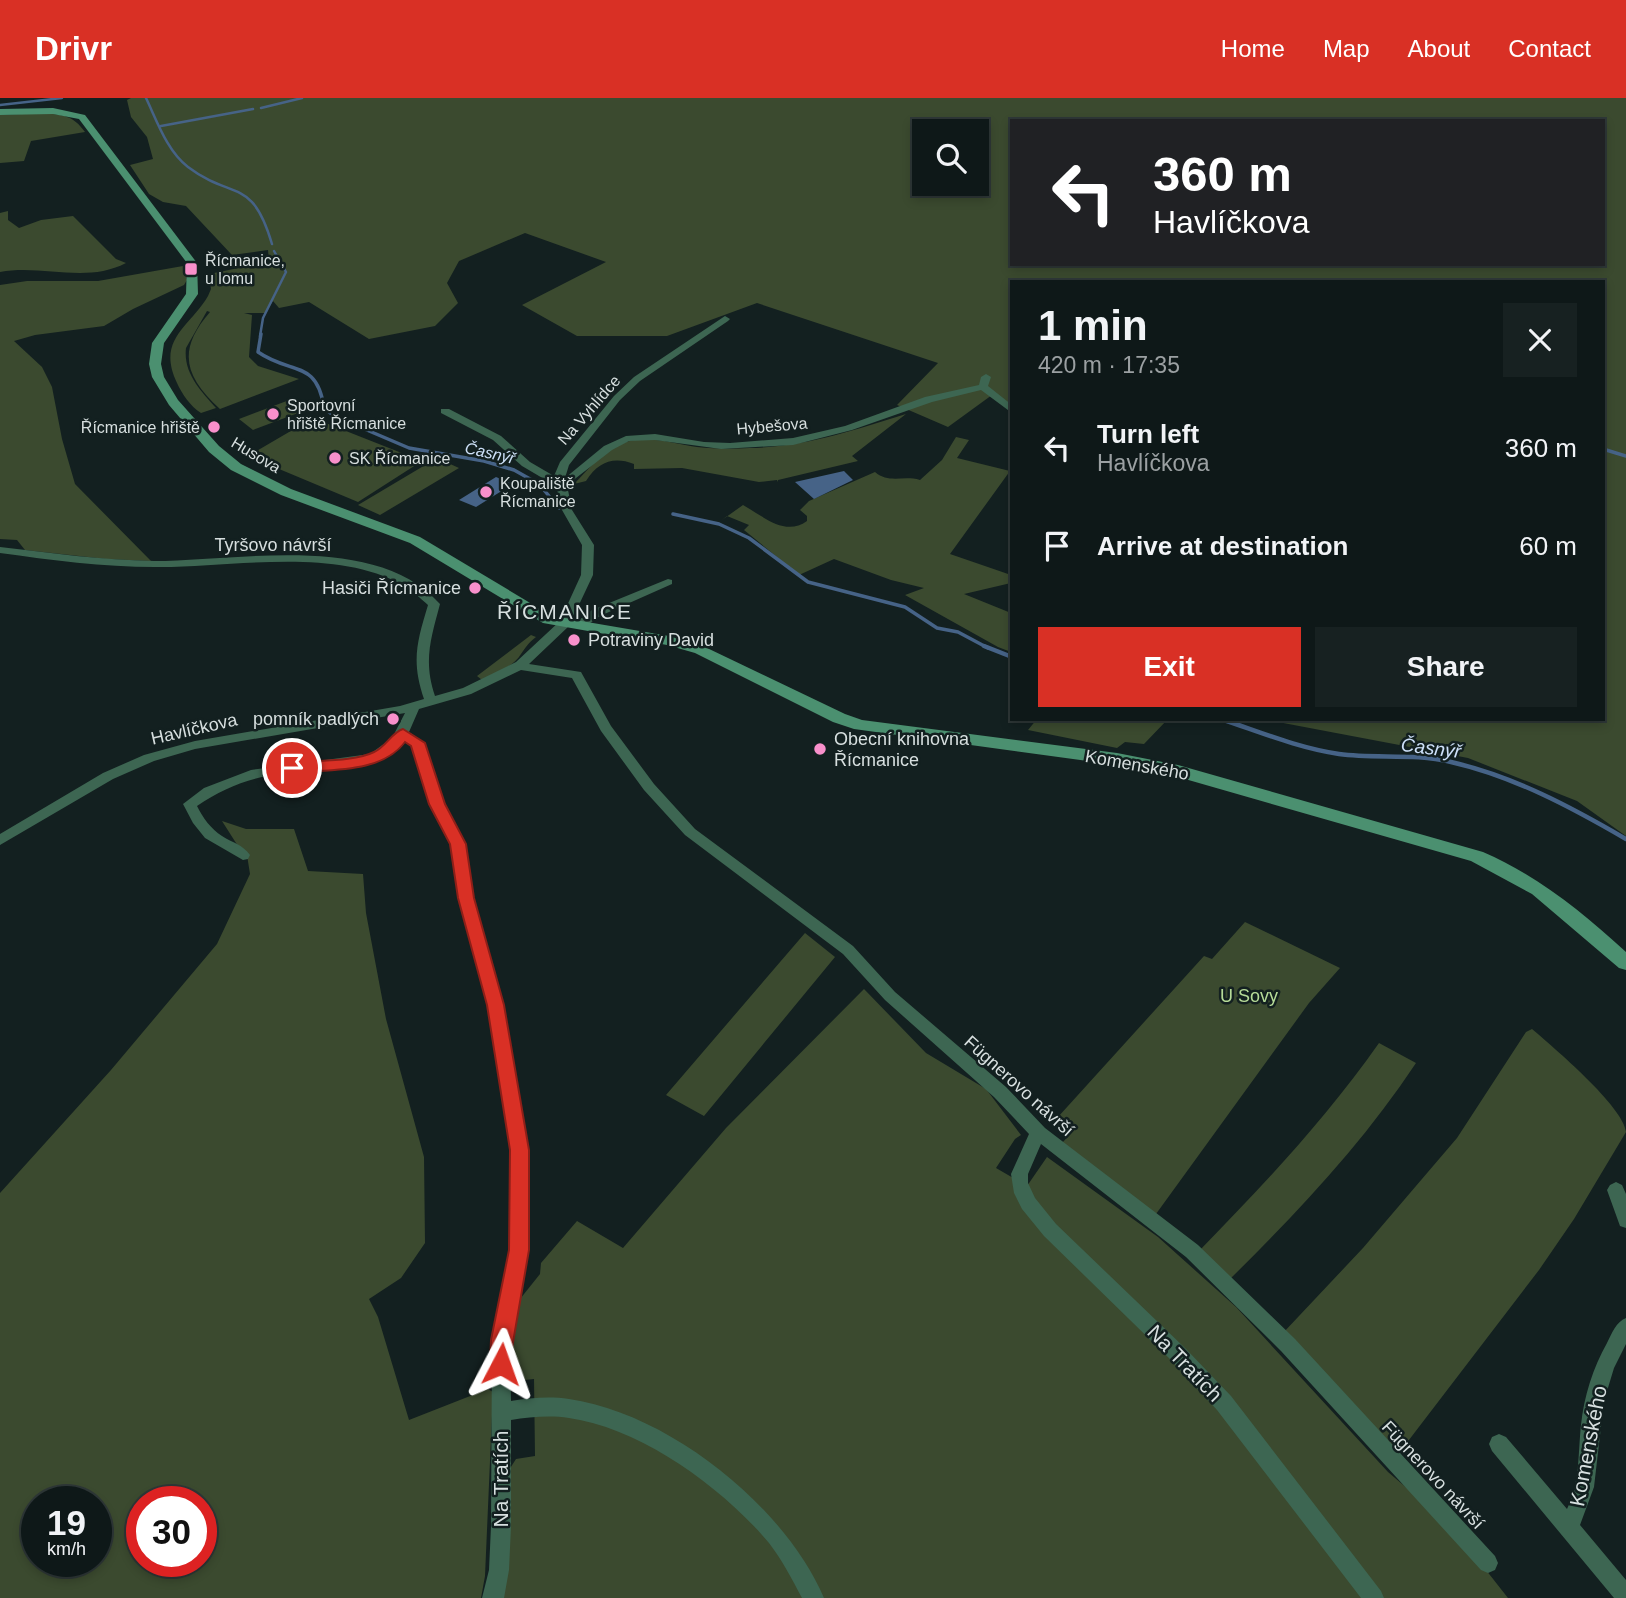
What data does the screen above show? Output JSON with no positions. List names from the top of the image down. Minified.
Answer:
{"streets":{"main road":["Husova","Komenského"],"street":["Na Vyhlídce","Hybešova","Tyršovo návrší","Havlíčkova","Fügnerovo návrší","Na Tratích"]},"crossings":[["Na Vyhlídce","Hybešova"],["Husova","Havlíčkova"],["Husova","Komenského"],["Tyršovo návrší","Havlíčkova"],["Havlíčkova","Komenského"],["Havlíčkova","Fügnerovo návrší"],["Fügnerovo návrší","Na Tratích"]],"districts":["ŘÍCMANICE"],"water":["Časnýř"],"parks":["U Sovy"],"places":{"transit":["Řícmanice, u lomu"],"other":["Sportovní hřiště Řícmanice","Řícmanice hřiště","SK Řícmanice","Koupaliště Řícmanice","Hasiči Řícmanice","Potraviny David","pomník padlých","Obecní knihovna Řícmanice"]},"page":{"header":"Drivr","nav":["Home","Map","About","Contact"],"turn":["360 m","Havlíčkova"],"heading":["1 min","420 m · 17:35"],"list":[{"name":"Turn left","note":"Havlíčkova","value":"360 m"},{"name":"Arrive at destination","value":"60 m"}],"buttons":["Exit","Share"],"speed":"19 km/h","limit":"30"}}
